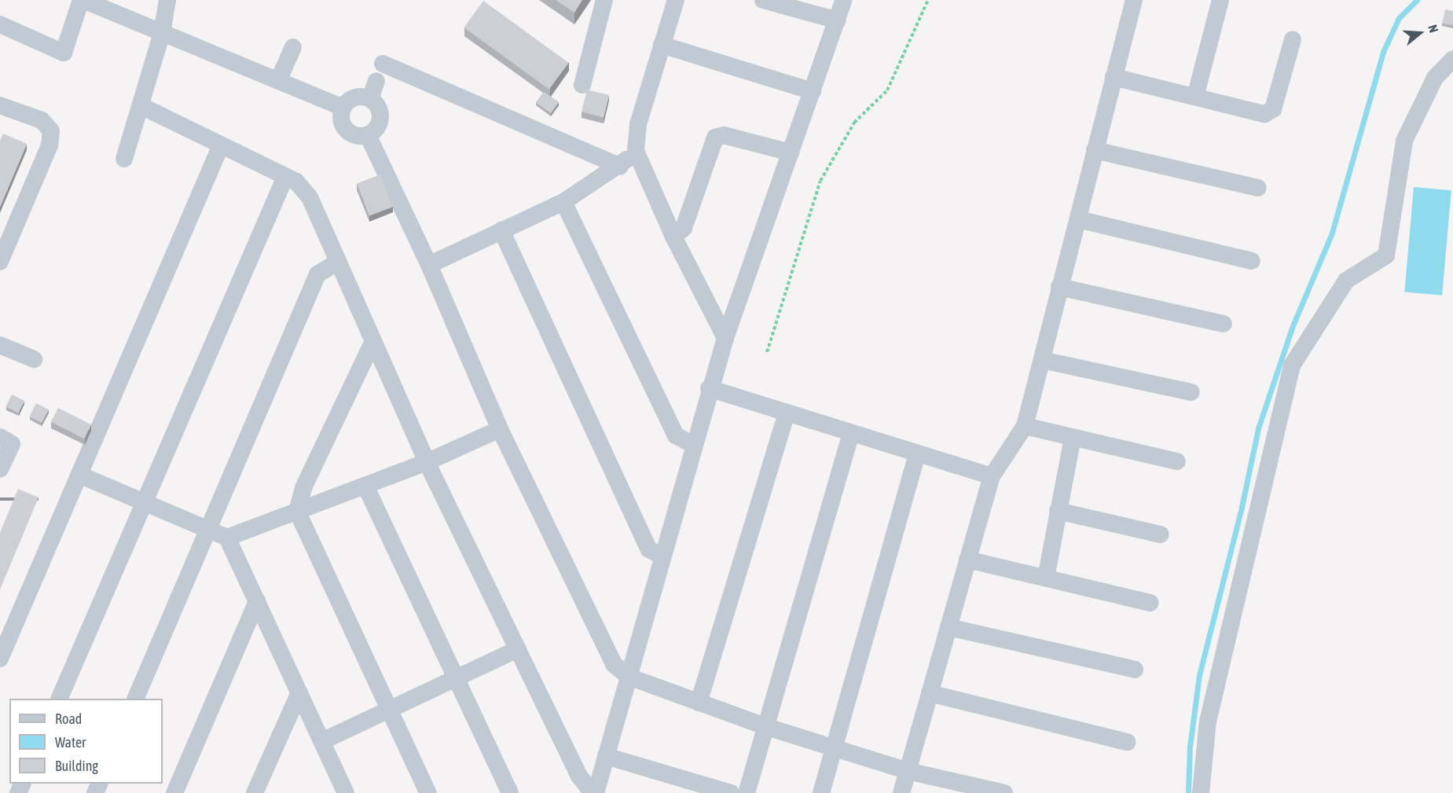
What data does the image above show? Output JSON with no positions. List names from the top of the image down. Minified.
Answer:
{"legend":["Road","Water","Building"],"north":"right"}
